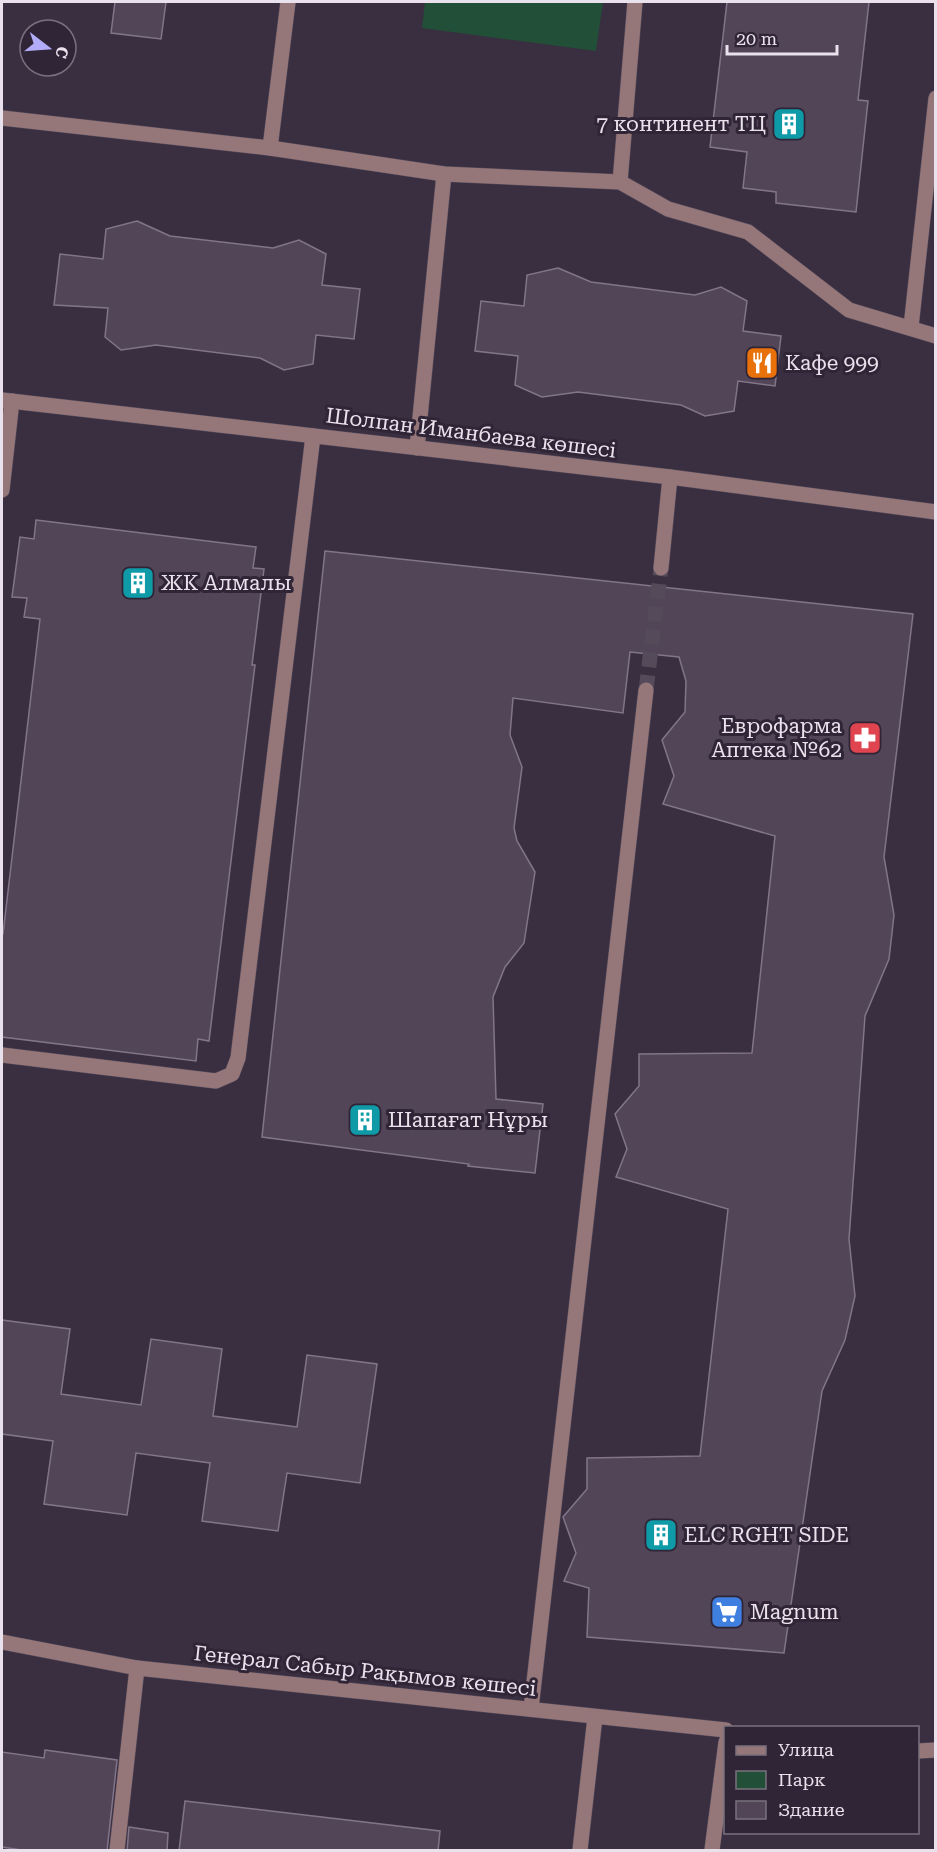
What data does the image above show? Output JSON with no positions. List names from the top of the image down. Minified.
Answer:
{"streets":{"street":["Шолпан Иманбаева көшесі","Генерал Сабыр Рақымов көшесі"]},"places":{"building":["7 континент ТЦ","ЖК Алмалы","Шапағат Нұры","ELC RGHT SIDE"],"restaurant":["Кафе 999"],"pharmacy":["Еврофарма Аптека №62"],"supermarket":["Magnum"]},"legend":["Улица","Парк","Здание"],"scale_bar":"20 m","north":"right"}
